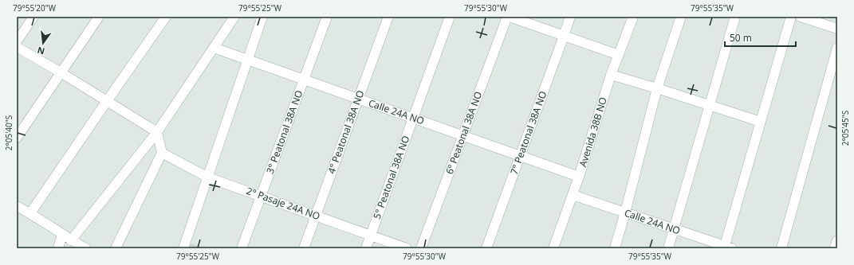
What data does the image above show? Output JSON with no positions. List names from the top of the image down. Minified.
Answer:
{"streets":{"street":["Calle 24A NO","3° Peatonal 38A NO","4° Peatonal 38A NO","Avenida 38B NO","6º Peatonal 38A NO","7° Peatonal 38A NO","5° Peatonal 38A NO","2° Pasaje 24A NO"]},"crossings":[["Calle 24A NO","3° Peatonal 38A NO"],["Calle 24A NO","4° Peatonal 38A NO"],["Calle 24A NO","Avenida 38B NO"],["Calle 24A NO","6º Peatonal 38A NO"],["Calle 24A NO","7° Peatonal 38A NO"],["Calle 24A NO","5° Peatonal 38A NO"],["3° Peatonal 38A NO","2° Pasaje 24A NO"],["4° Peatonal 38A NO","2° Pasaje 24A NO"],["5° Peatonal 38A NO","2° Pasaje 24A NO"]],"scale_bar":"50 m","north":"bottom","coordinates":["79°55'20\"W","79°55'25\"W","79°55'30\"W","79°55'35\"W","2°05'45\"S","2°05'40\"S"]}
